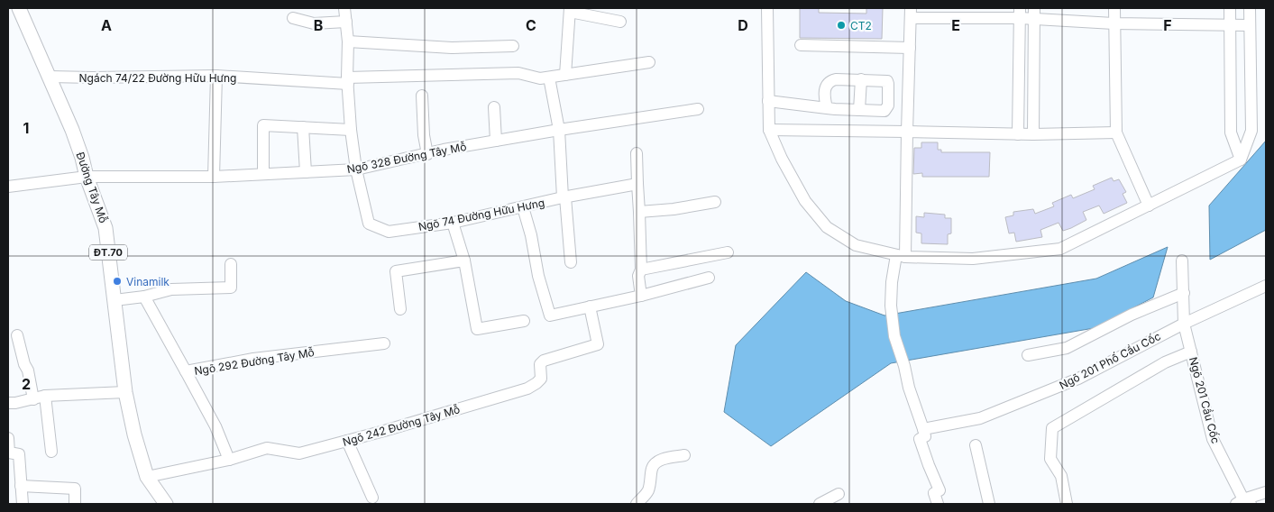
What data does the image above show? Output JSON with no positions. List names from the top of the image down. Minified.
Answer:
{"streets":{"main road":["Đường Tây Mỗ","ĐT.70"],"street":["Ngách 74/22 Đường Hữu Hưng","Ngõ 328 Đường Tây Mỗ","Ngõ 74 Đường Hữu Hưng","Ngõ 201 Phố Cầu Cốc","Ngõ 292 Đường Tây Mỗ","Ngõ 201 Cầu Cốc","Ngõ 242 Đường Tây Mỗ"]},"crossings":[["Ngách 74/22 Đường Hữu Hưng","Đường Tây Mỗ"],["Ngách 74/22 Đường Hữu Hưng","Ngõ 74 Đường Hữu Hưng"],["Ngõ 328 Đường Tây Mỗ","Đường Tây Mỗ"],["Ngõ 328 Đường Tây Mỗ","Ngõ 74 Đường Hữu Hưng"],["Đường Tây Mỗ","Ngõ 242 Đường Tây Mỗ"],["Ngõ 201 Phố Cầu Cốc","Ngõ 201 Cầu Cốc"]],"places":["CT2","Vinamilk"],"grid":{"columns":["A","B","C","D","E","F"],"rows":["1","2"]}}
